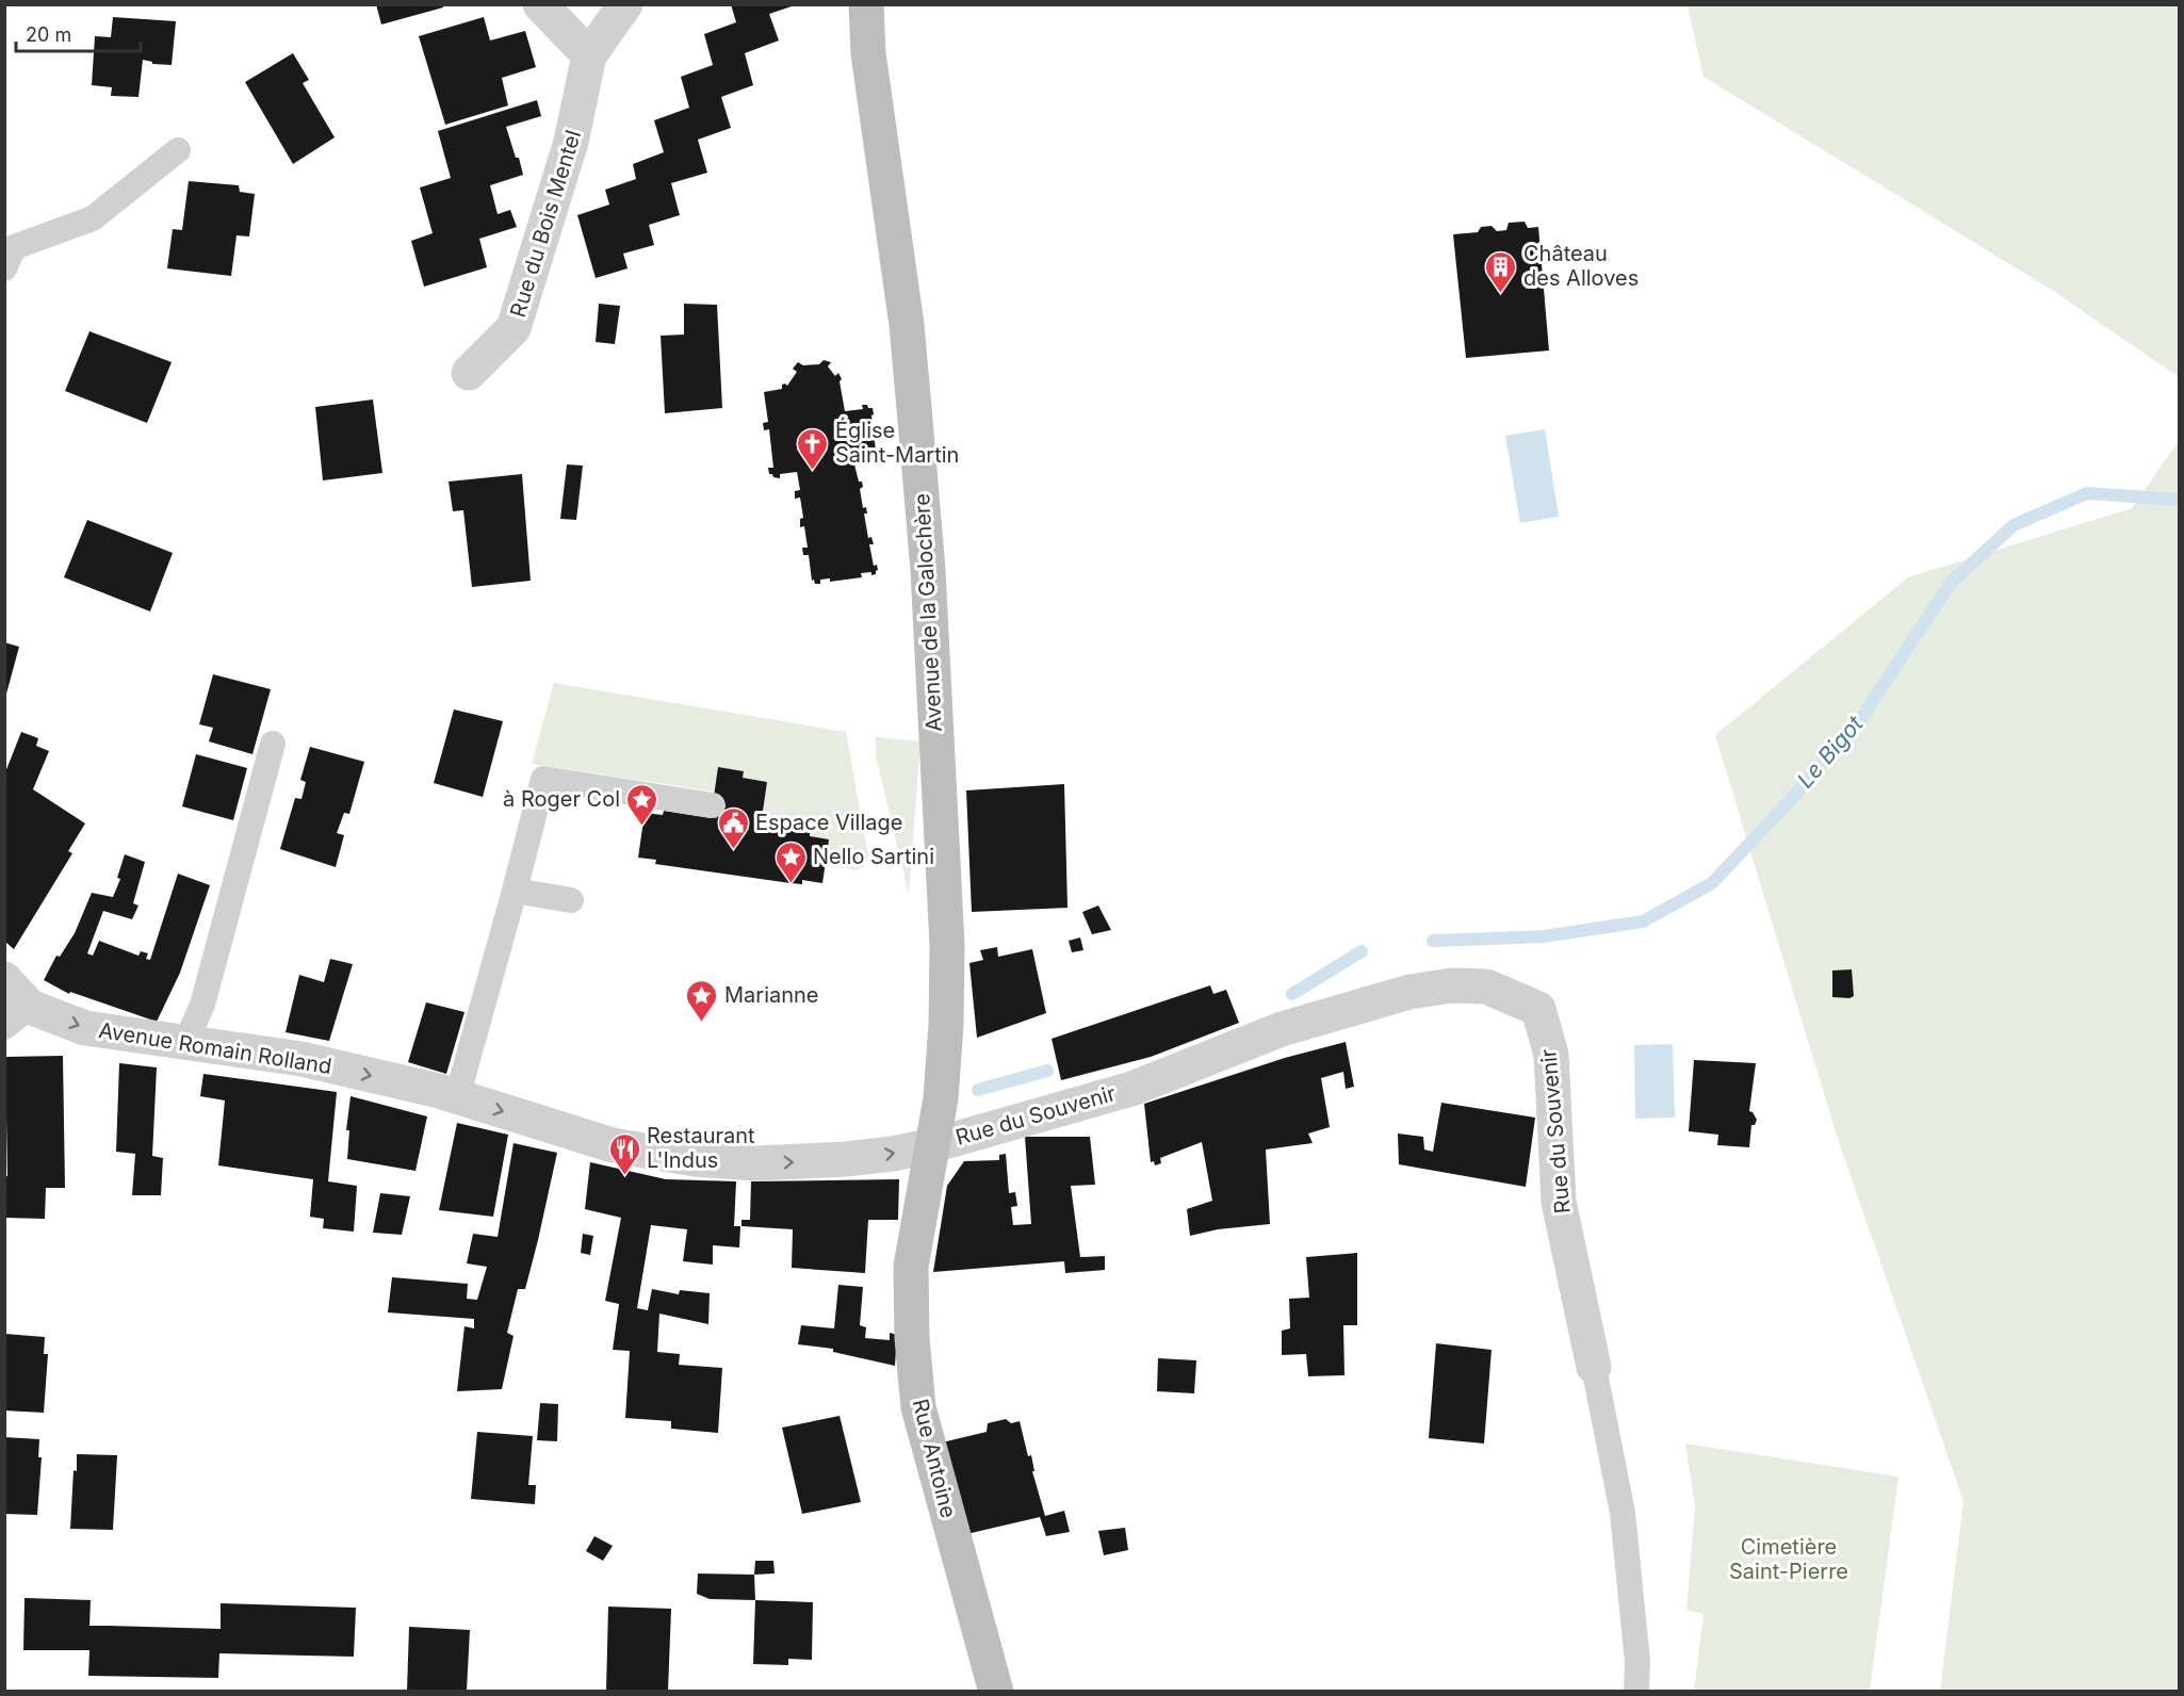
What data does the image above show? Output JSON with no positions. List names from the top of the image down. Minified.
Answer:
{"streets":{"street":["Rue du Bois Mentel","Avenue de la Galochère","Avenue Romain Rolland","Rue du Souvenir","Rue Antoine"]},"crossings":[["Avenue de la Galochère","Avenue Romain Rolland"],["Avenue de la Galochère","Rue du Souvenir"],["Avenue de la Galochère","Rue Antoine"],["Avenue Romain Rolland","Rue du Souvenir"],["Avenue Romain Rolland","Rue Antoine"],["Rue du Souvenir","Rue Antoine"]],"one_way":["Avenue Romain Rolland"],"water":["Le Bigot"],"parks":["Cimetière Saint-Pierre"],"places":{"building":["Château des Alloves"],"church":["Église Saint-Martin"],"place":["à Roger Col","Nello Sartini","Marianne"],"public building":["Espace Village"],"restaurant":["Restaurant L'Indus"]},"scale_bar":"20 m"}
